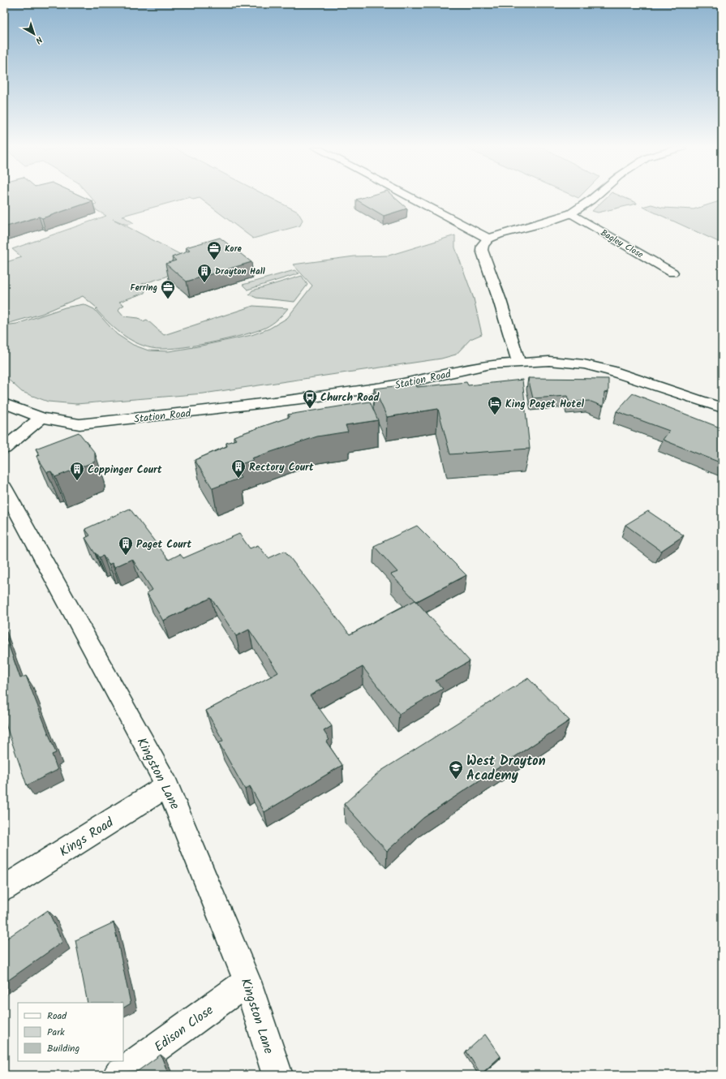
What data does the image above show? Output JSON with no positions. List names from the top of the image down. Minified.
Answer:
{"streets":{"street":["Bagley Close","Station Road","Kingston Lane","Kings Road","Edison Close"]},"crossings":[["Kingston Lane","Kings Road"],["Kingston Lane","Edison Close"]],"places":{"office":["Kore","Ferring"],"building":["Drayton Hall","Rectory Court","Coppinger Court","Paget Court"],"bus stop":["Church Road"],"hotel":["King Paget Hotel"],"school or university":["West Drayton Academy"]},"legend":["Road","Park","Building"],"north":"bottom right"}
